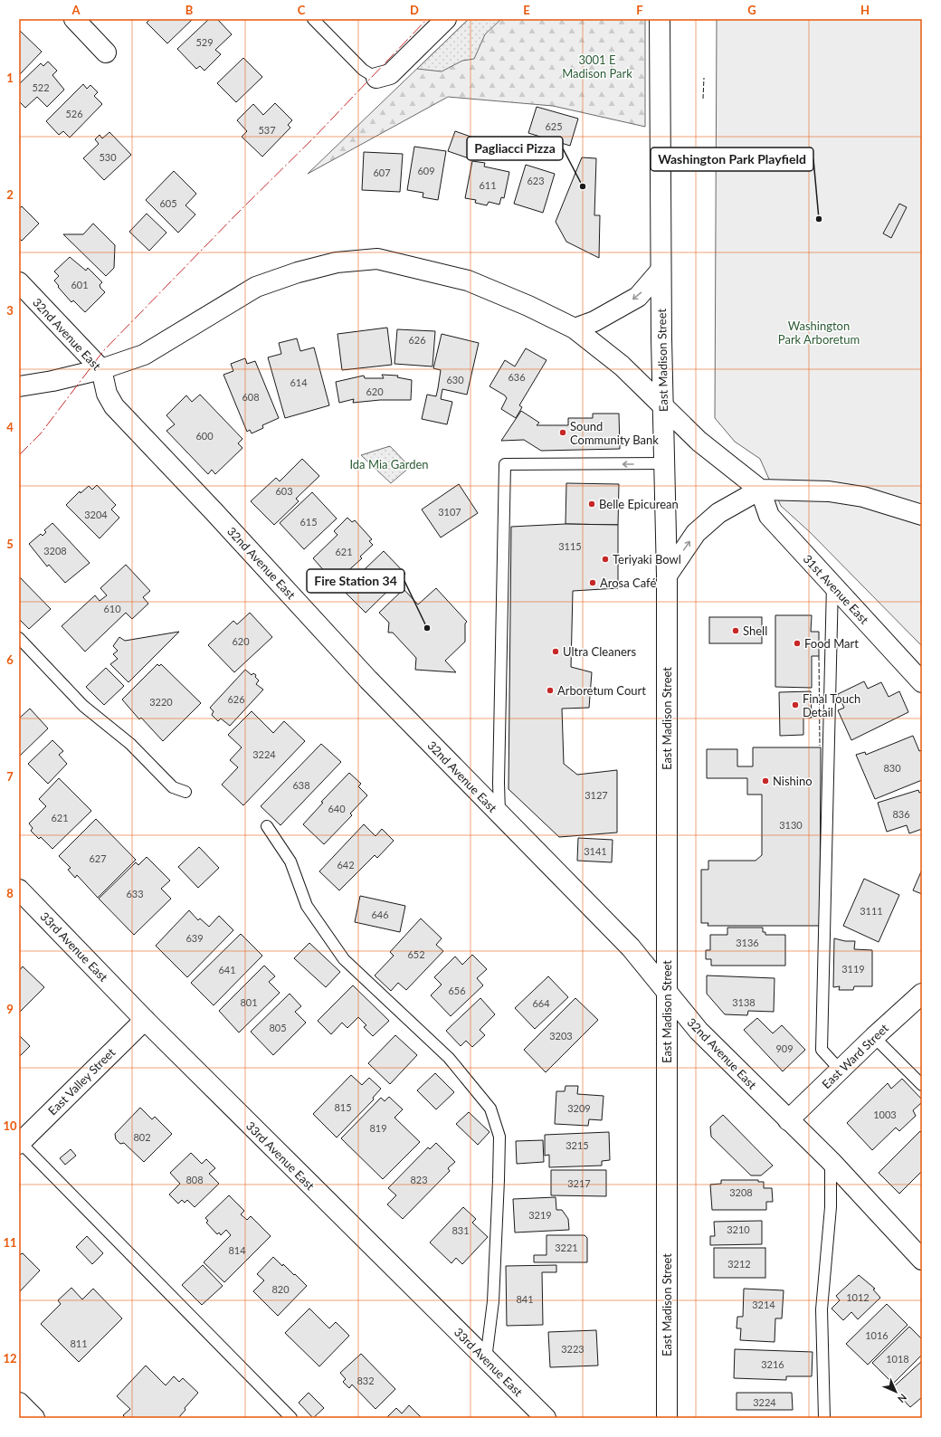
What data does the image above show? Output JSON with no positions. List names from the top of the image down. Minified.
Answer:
{"streets":{"street":["32nd Avenue East","East Madison Street","31st Avenue East","33rd Avenue East","East Ward Street","East Valley Street"]},"crossings":[["32nd Avenue East","East Madison Street"],["32nd Avenue East","East Ward Street"],["33rd Avenue East","East Valley Street"]],"parks":["3001 E Madison Park","Washington Park Arboretum","Ida Mia Garden"],"places":["Pagliacci Pizza","Washington Park Playfield","Sound Community Bank","Belle Epicurean","Teriyaki Bowl","Arosa Café","Fire Station 34","Shell","Food Mart","Ultra Cleaners","Arboretum Court","Final Touch Detail","Nishino"],"house_numbers":["529","522","526","625","537","530","609","607","623","611","605","601","626","636","630","614","620","608","600","603","3107","3204","615","3115","3208","621","610","620","626","3220","3224","830","638","3127","640","836","621","3130","3141","627","642","633","3111","646","639","3136","652","3119","641","656","801","3138","664","805","3203","909","815","3209","1003","819","802","3215","808","823","3217","3208","3219","3210","831","3221","814","3212","820","1012","841","3214","1016","811","3223","1018","3216","832","3224"],"north":"bottom right","grid":{"columns":["A","B","C","D","E","F","G","H"],"rows":["1","2","3","4","5","6","7","8","9","10","11","12"]}}
